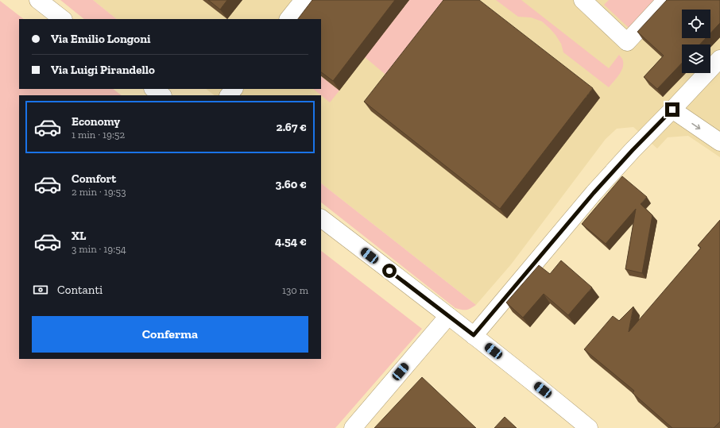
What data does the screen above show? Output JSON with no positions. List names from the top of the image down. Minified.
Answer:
{"page":{"banner":["Via Emilio Longoni","Via Luigi Pirandello"],"list":[{"name":"Economy","note":"1 min · 19:52","value":"2.67 €"},{"name":"Comfort","note":"2 min · 19:53","value":"3.60 €"},{"name":"XL","note":"3 min · 19:54","value":"4.54 €"}],"pay":["Contanti","130 m"],"buttons":"Conferma"}}
